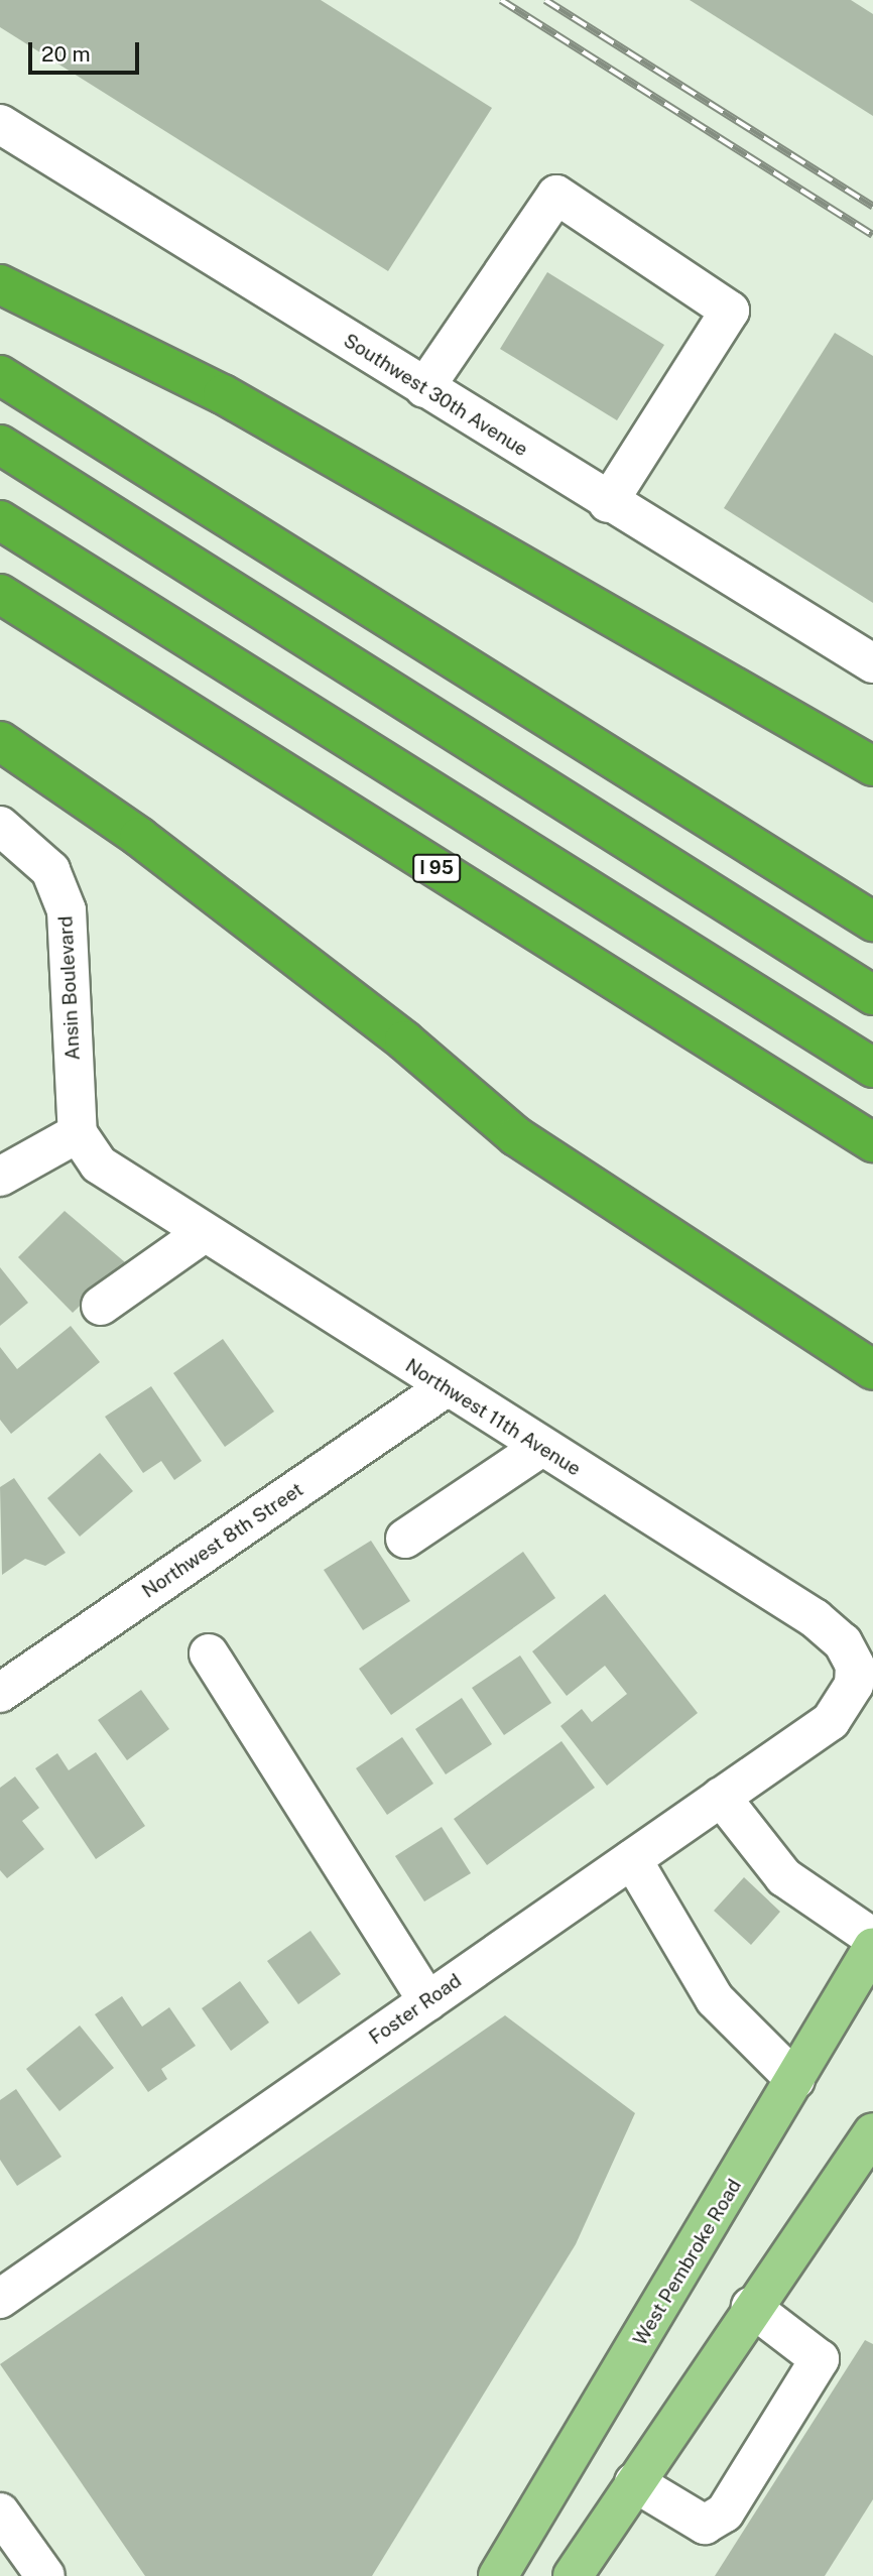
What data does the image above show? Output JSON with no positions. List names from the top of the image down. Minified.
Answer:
{"streets":{"highway":["I 95"],"main road":["West Pembroke Road"],"street":["Southwest 30th Avenue","Ansin Boulevard","Northwest 11th Avenue","Northwest 8th Street","Foster Road"]},"crossings":[["Ansin Boulevard","Northwest 11th Avenue"],["Northwest 11th Avenue","Northwest 8th Street"],["Northwest 11th Avenue","Foster Road"]],"scale_bar":"20 m"}
